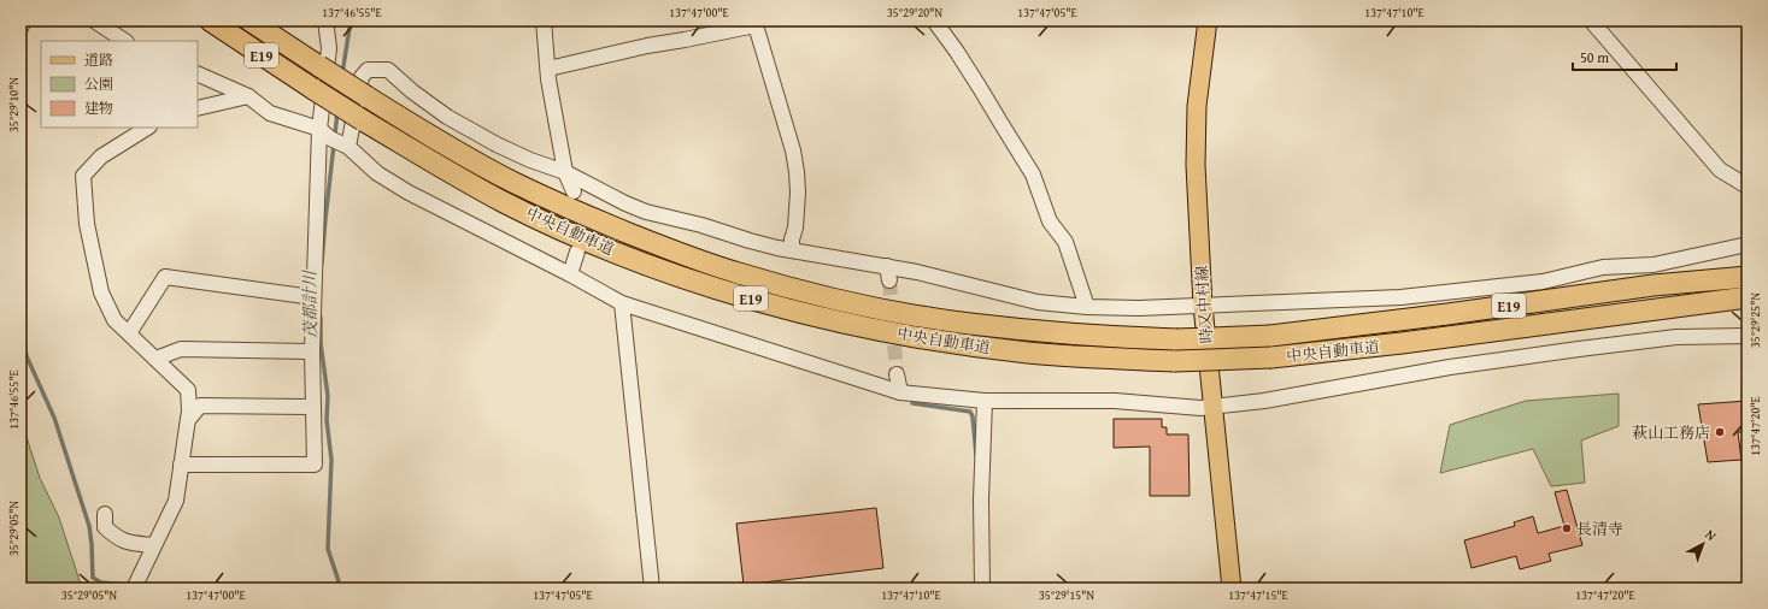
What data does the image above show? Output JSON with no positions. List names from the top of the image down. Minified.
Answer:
{"streets":{"highway":["E19","中央自動車道"],"main road":["時又中村線"]},"water":["茂都計川"],"places":["萩山工務店","長清寺"],"legend":["道路","公園","建物"],"scale_bar":"50 m","north":"top right","coordinates":["137°46'55\"E","137°47'00\"E","35°29'20\"N","137°47'05\"E","137°47'10\"E","35°29'10\"N","35°29'25\"N","137°47'20\"E","35°29'05\"N","35°29'15\"N","137°47'15\"E"]}
